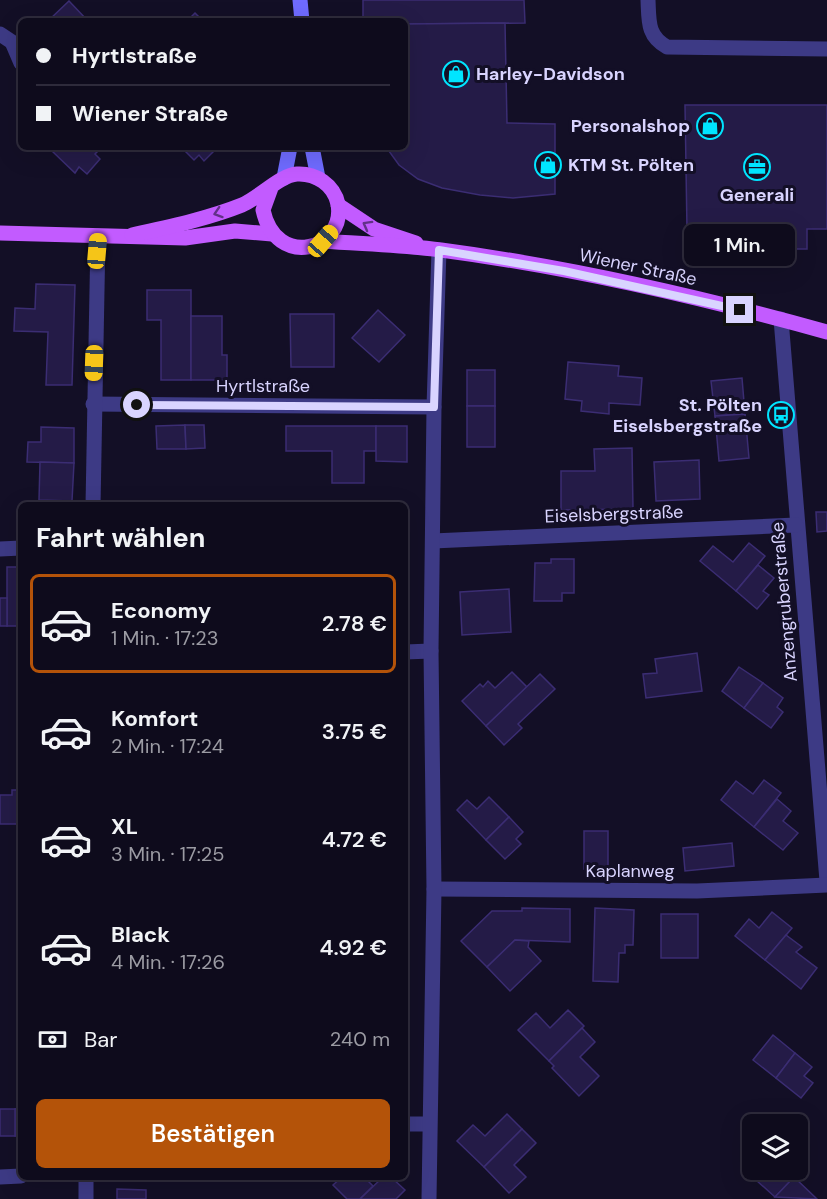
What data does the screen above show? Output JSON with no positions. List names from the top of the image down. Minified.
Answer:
{"streets":{"main road":["Wiener Straße"],"street":["Hyrtlstraße","Eiselsbergstraße","Anzengruberstraße","Kaplanweg"]},"crossings":[["Wiener Straße","Anzengruberstraße"],["Eiselsbergstraße","Anzengruberstraße"],["Anzengruberstraße","Kaplanweg"]],"places":{"shop":["Harley-Davidson","Personalshop","KTM St. Pölten"],"office":["Generali"],"bus stop":["St. Pölten Eiselsbergstraße"]},"page":{"banner":["Hyrtlstraße","Wiener Straße"],"bubble":"1 Min.","heading":"Fahrt wählen","list":[{"name":"Economy","note":"1 Min. · 17:23","value":"2.78 €"},{"name":"Komfort","note":"2 Min. · 17:24","value":"3.75 €"},{"name":"XL","note":"3 Min. · 17:25","value":"4.72 €"},{"name":"Black","note":"4 Min. · 17:26","value":"4.92 €"}],"pay":["Bar","240 m"],"buttons":"Bestätigen"}}
